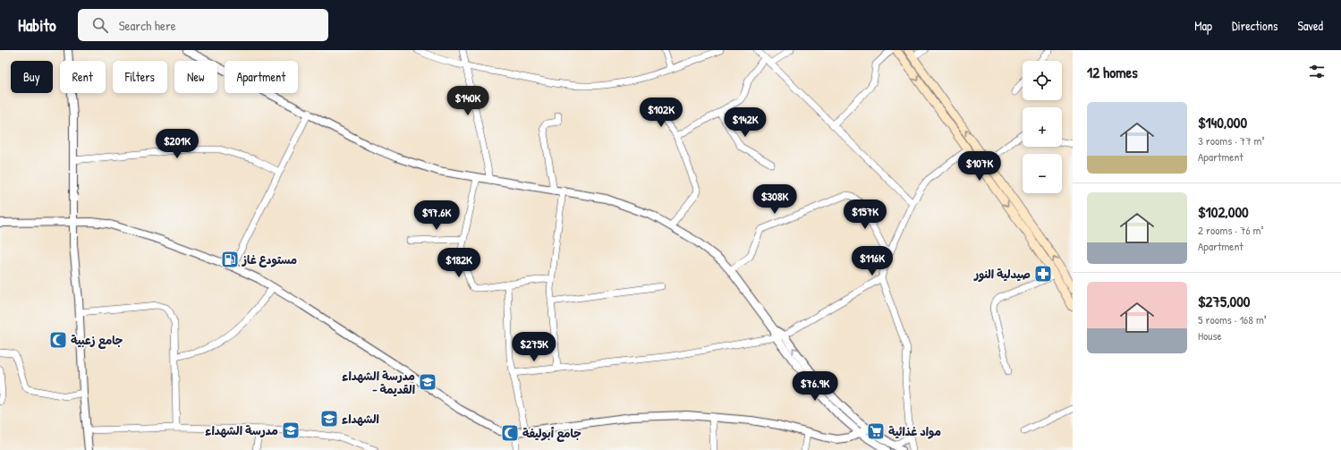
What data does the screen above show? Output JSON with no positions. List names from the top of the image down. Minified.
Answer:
{"places":{"fuel station":["مستودع غاز"],"pharmacy":["صيدلية النور"],"mosque":["جامع زعبية","جامع أبوليفة"],"school or university":["مدرسة الشهداء - القديمة","الشهداء","مدرسة الشهداء"],"supermarket":["مواد غذائية"]},"page":{"header":"Habito","search":"Search here","nav":["Map","Directions","Saved"],"heading":"12 homes","map_buttons":["+","−"],"chip":["Buy","Rent","Filters","New","Apartment"],"price":["$140K","$102K","$142K","$201K","$107K","$308K","$157K","$97.6K","$116K","$182K","$275K","$76.9K"],"list":[{"name":"$140,000","note":"3 rooms · 77 m² · Apartment"},{"name":"$102,000","note":"2 rooms · 76 m² · Apartment"},{"name":"$275,000","note":"5 rooms · 168 m² · House"}]}}
